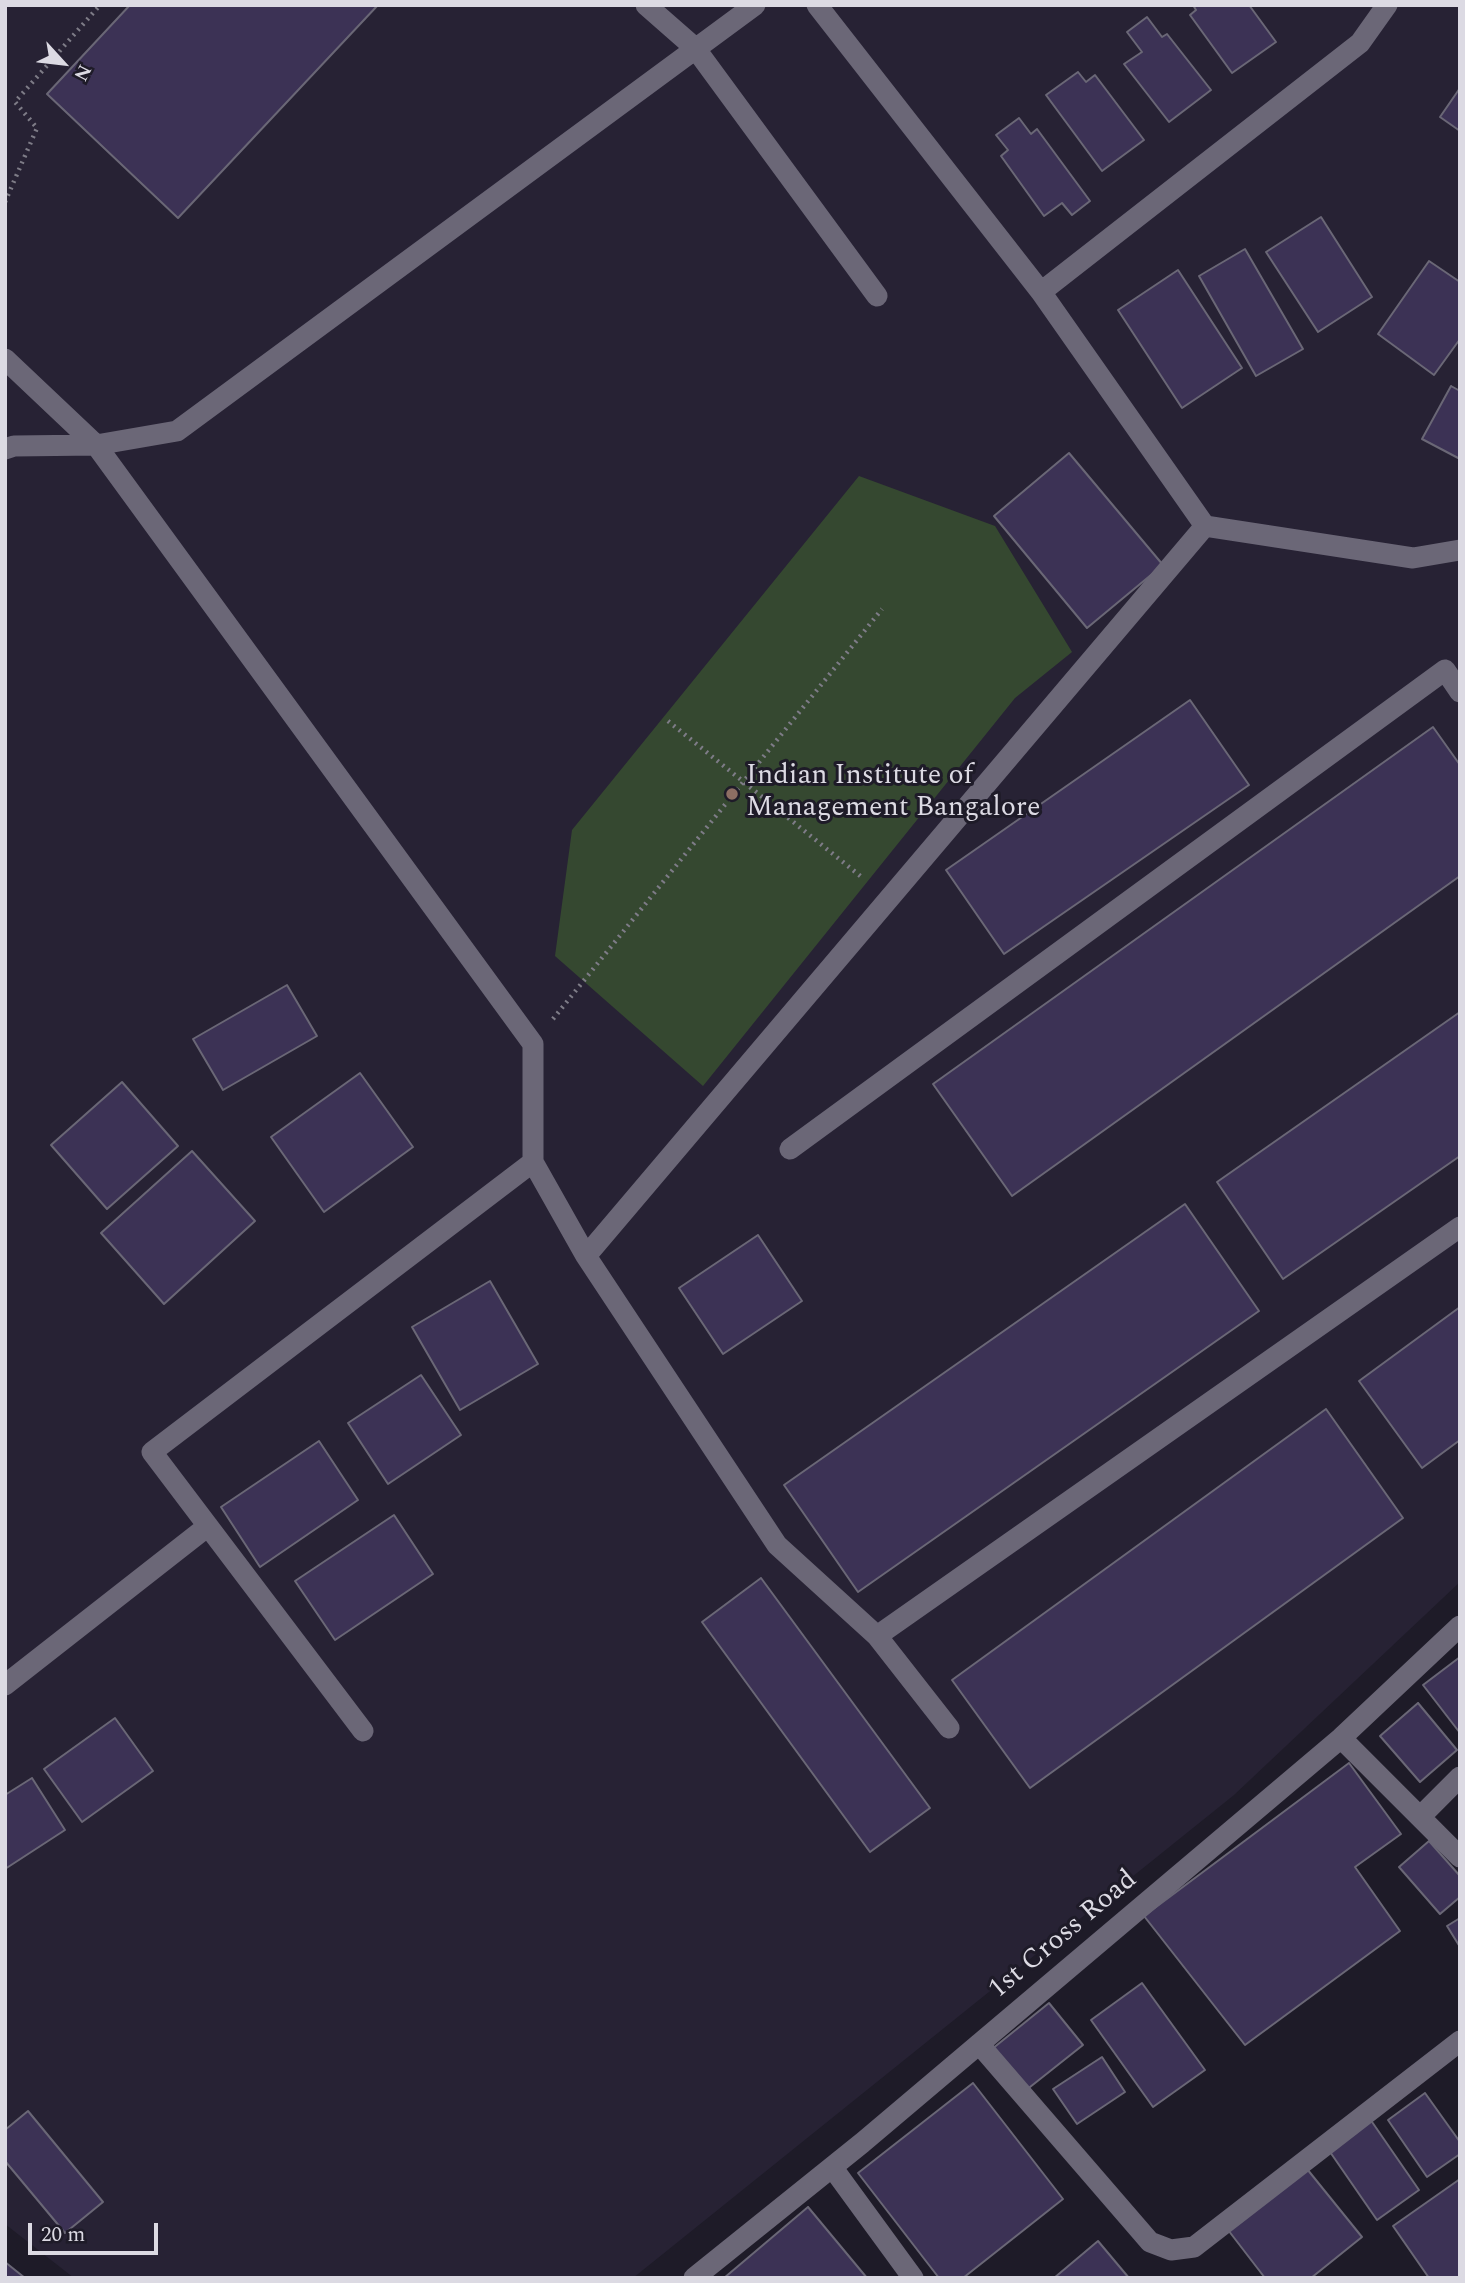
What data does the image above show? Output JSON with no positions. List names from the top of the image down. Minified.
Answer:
{"streets":{"street":["1st Cross Road"]},"places":["Indian Institute of Management Bangalore"],"scale_bar":"20 m","north":"bottom right"}
